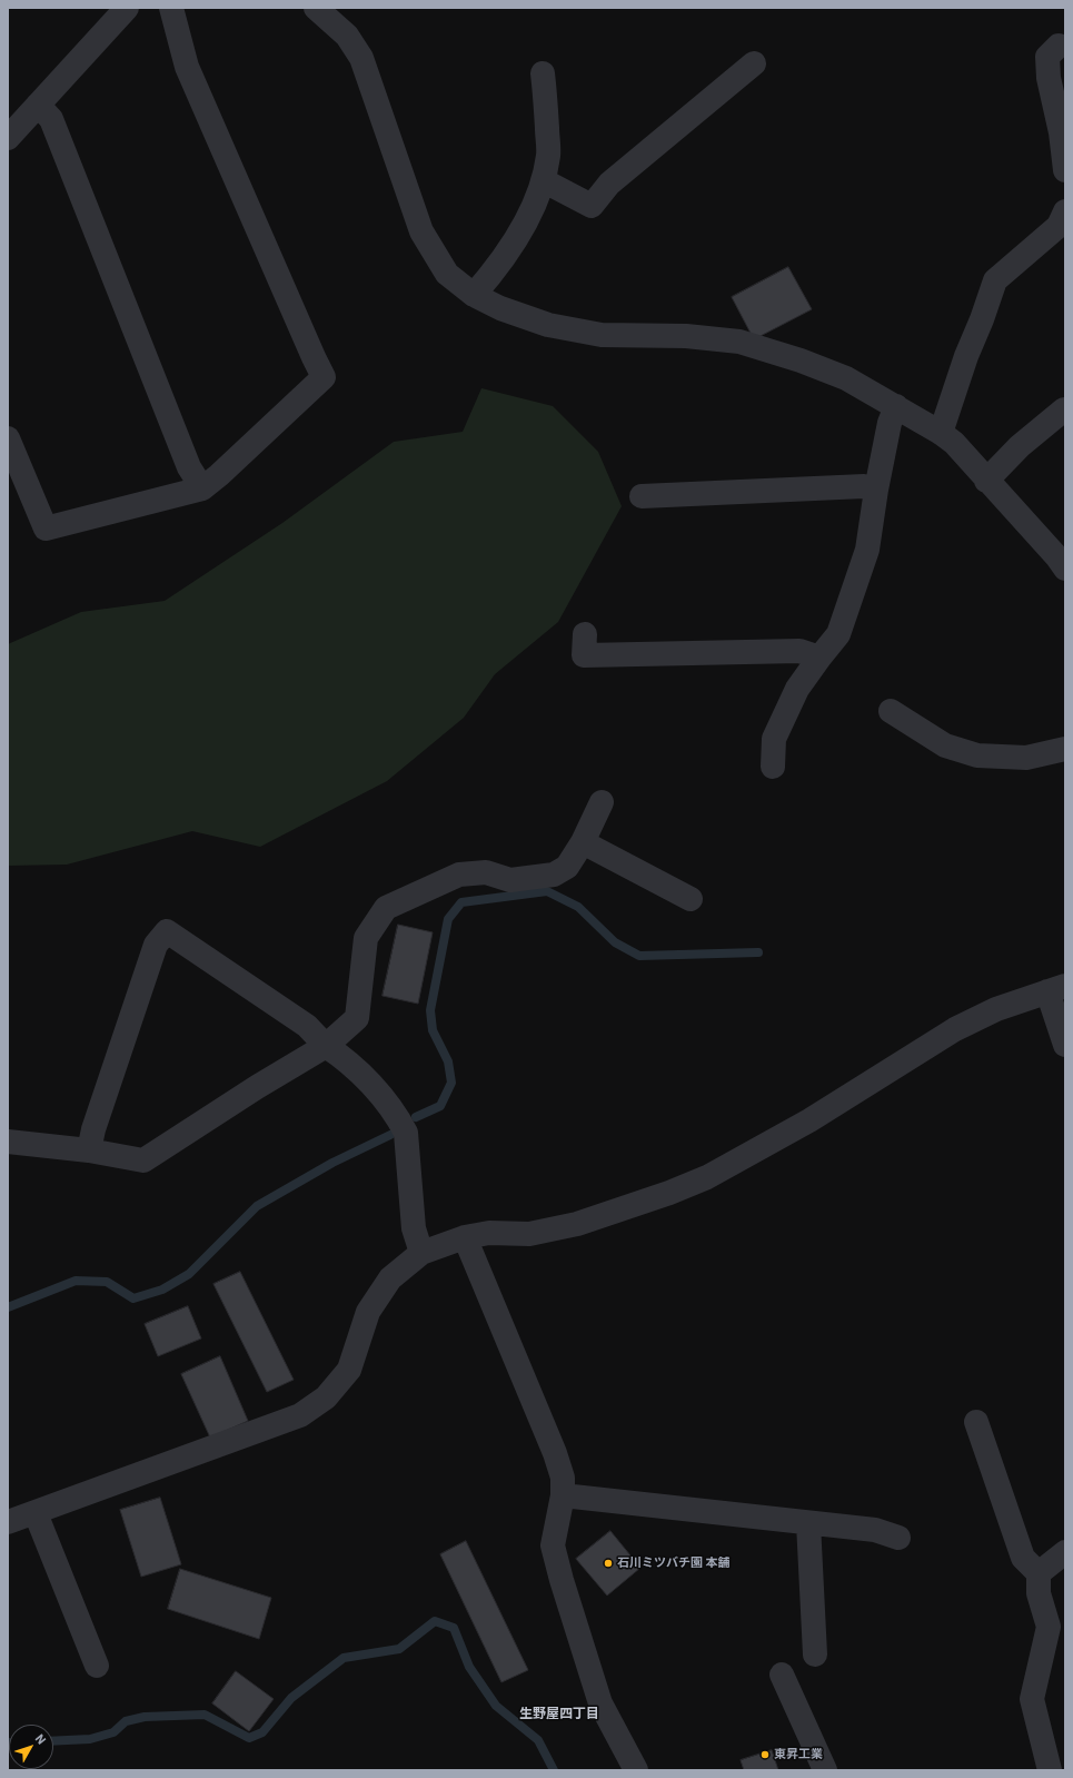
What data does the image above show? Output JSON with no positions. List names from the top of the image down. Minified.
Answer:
{"districts":["生野屋四丁目"],"places":["石川ミツバチ園 本舗","東昇工業"],"north":"top right"}
